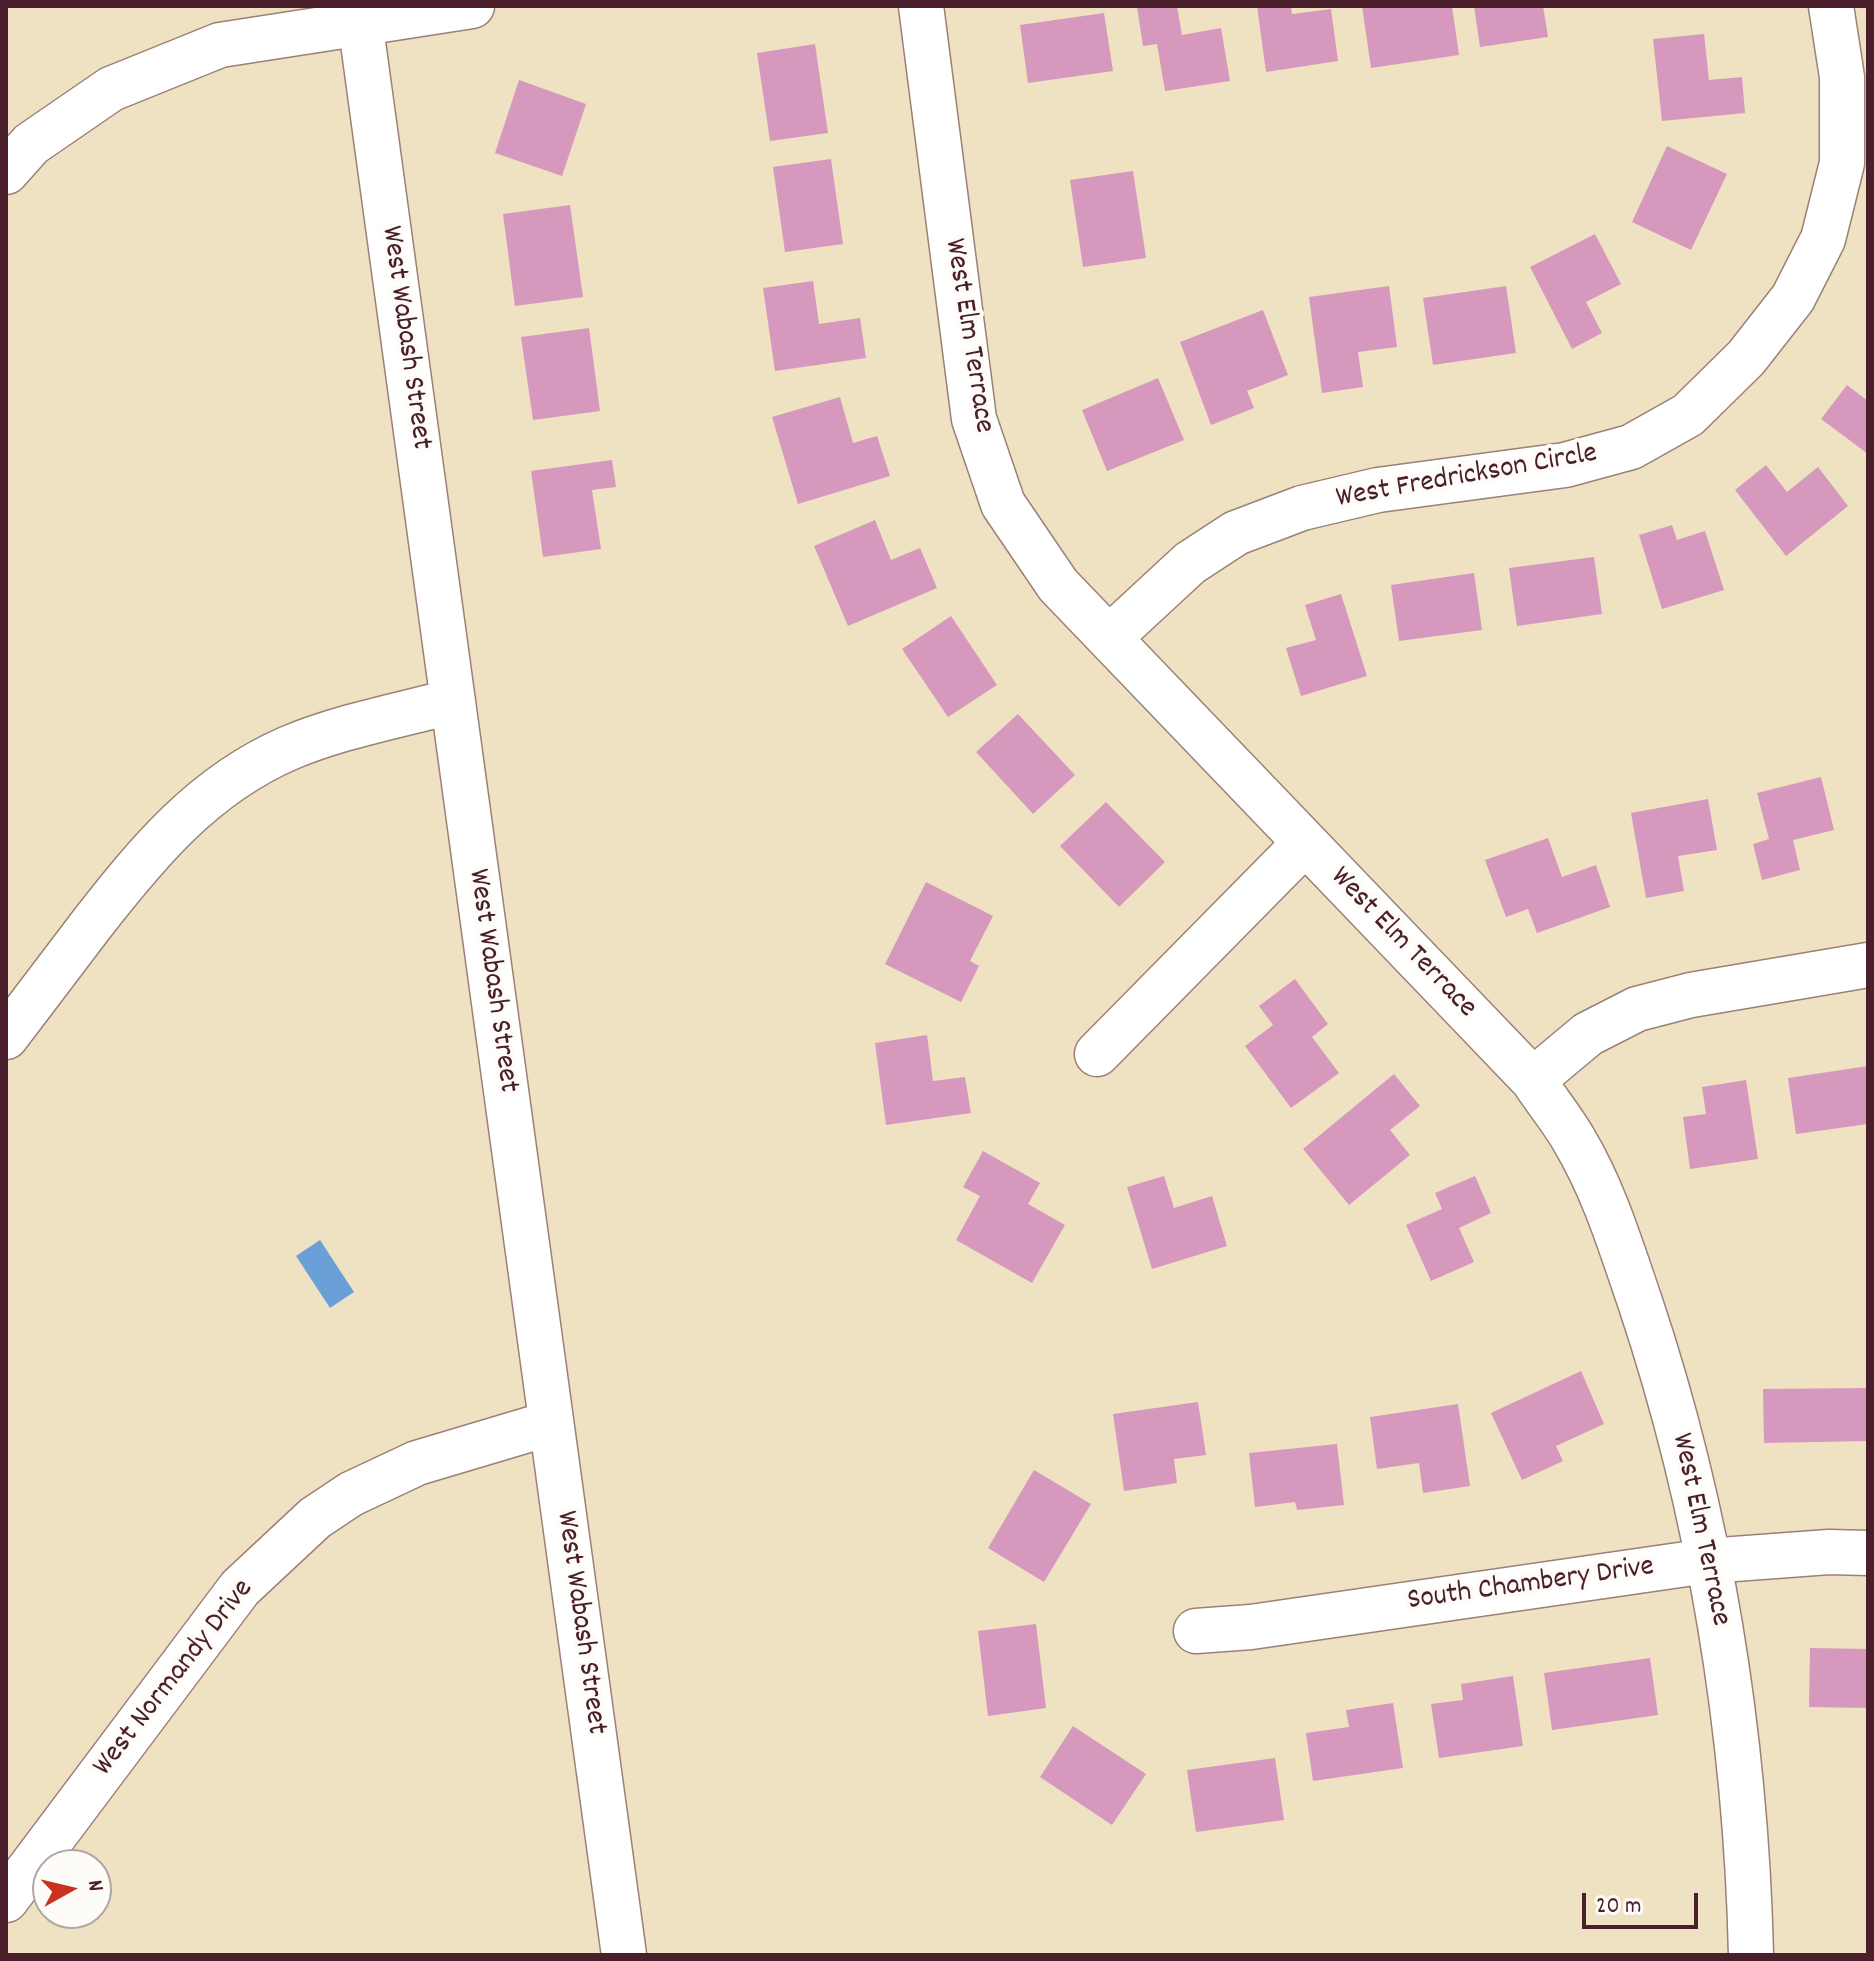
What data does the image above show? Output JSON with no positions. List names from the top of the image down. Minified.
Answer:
{"streets":{"street":["West Elm Terrace","West Wabash Street","West Fredrickson Circle","South Chambery Drive","West Normandy Drive"]},"crossings":[["West Elm Terrace","West Fredrickson Circle"],["West Elm Terrace","South Chambery Drive"],["West Wabash Street","West Normandy Drive"]],"scale_bar":"20 m","north":"right"}
